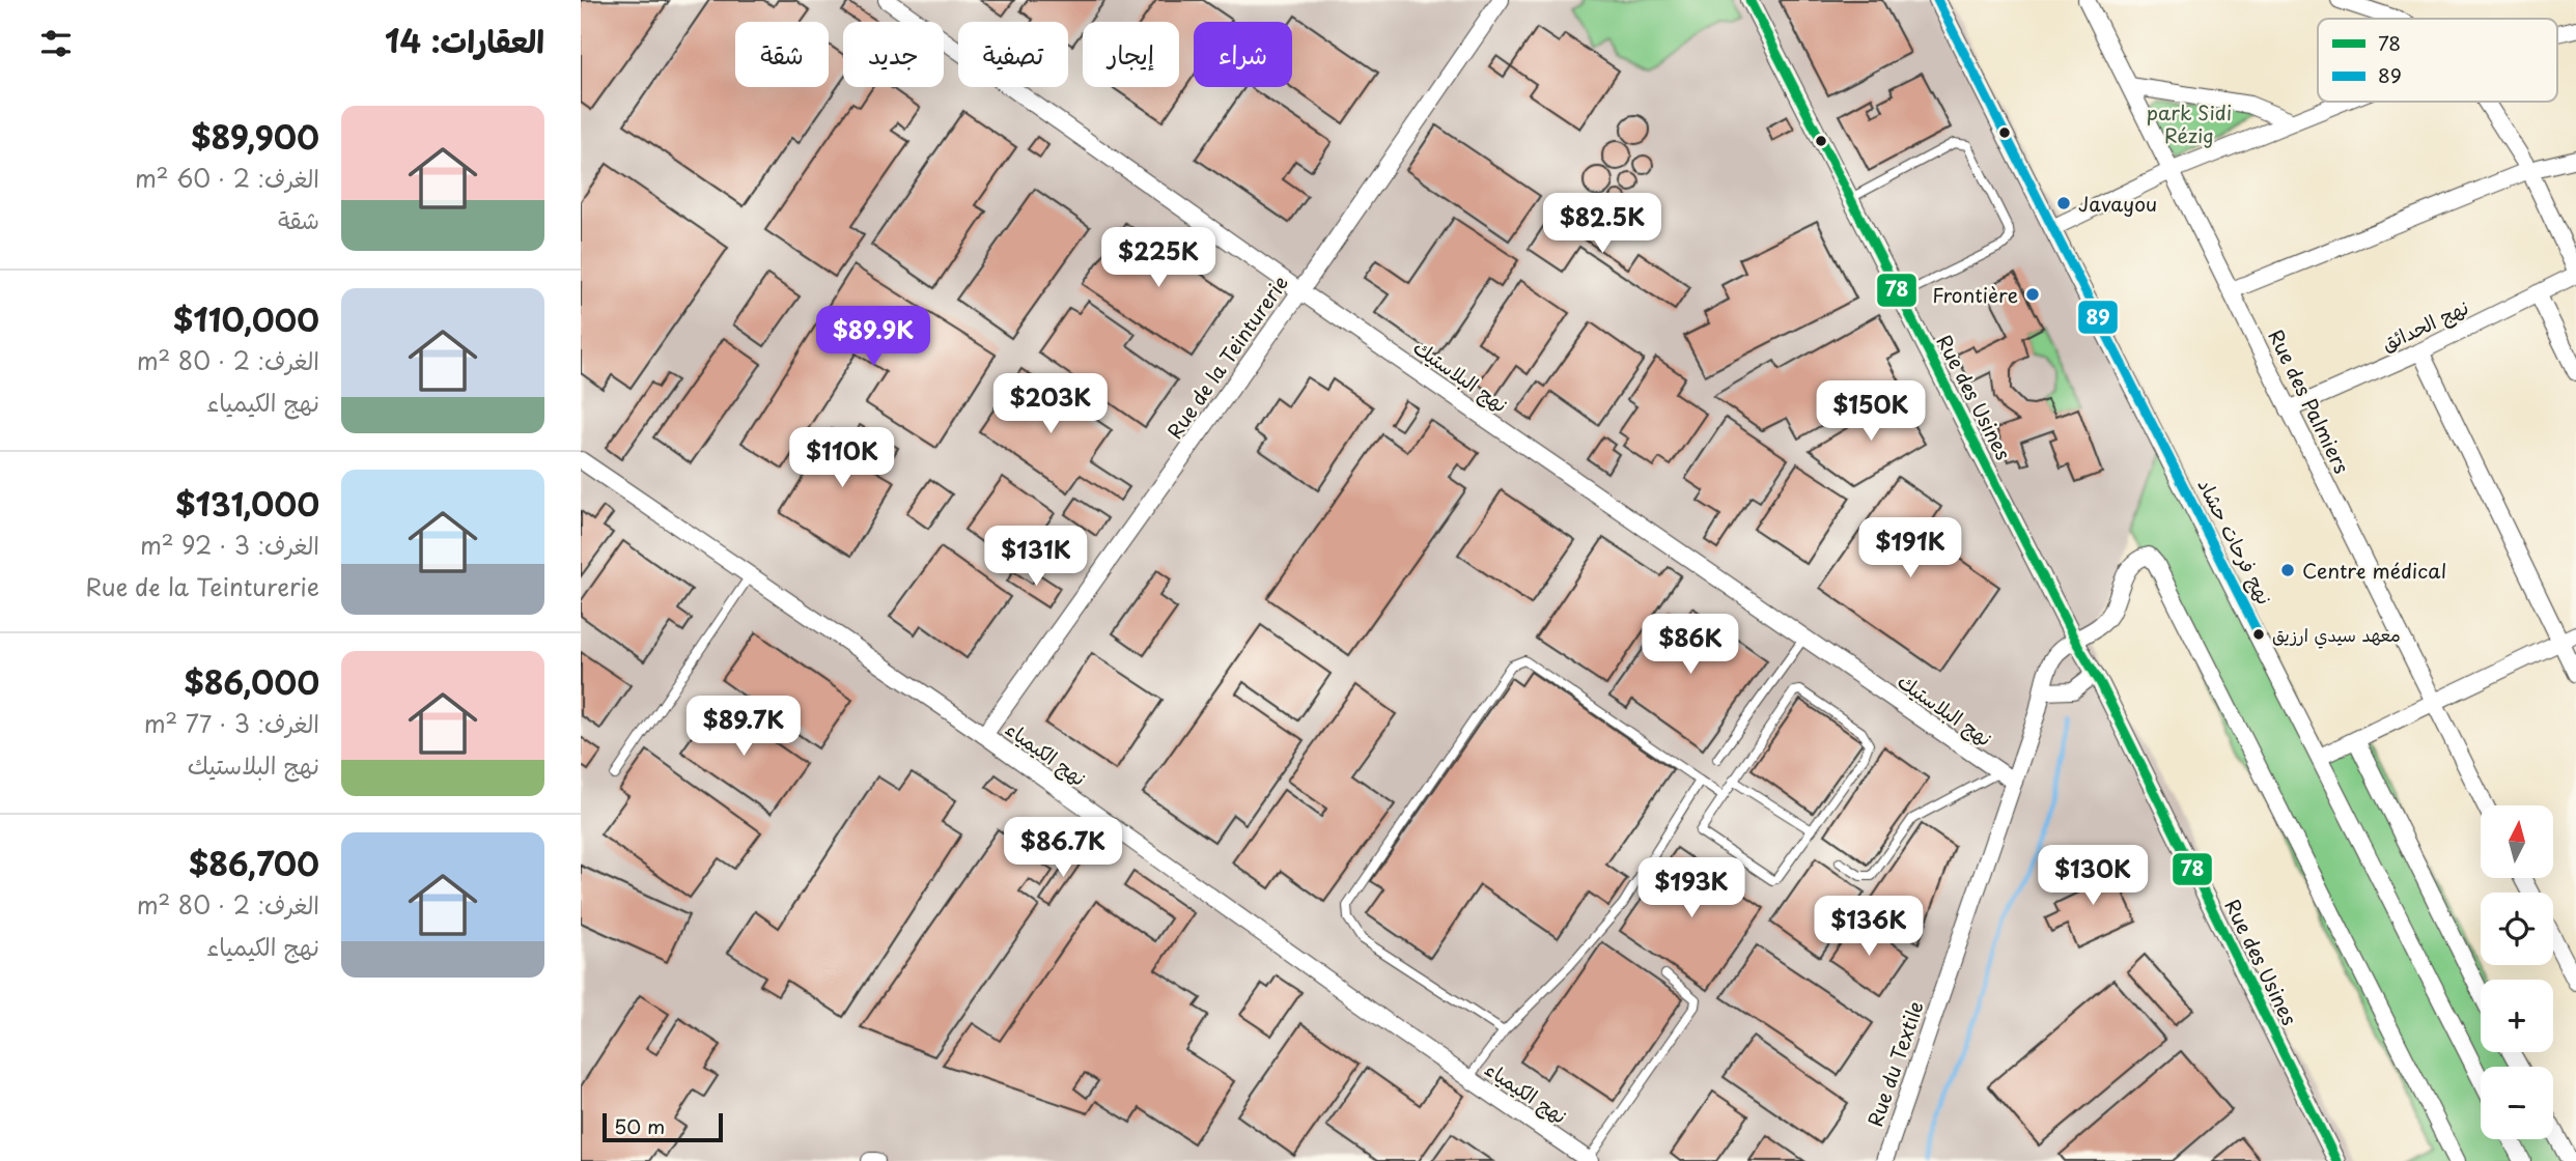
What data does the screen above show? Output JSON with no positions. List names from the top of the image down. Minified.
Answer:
{"streets":{"street":["نهج الحدائق","Rue de la Teinturerie","نهج البلاستيك","Rue des Usines","Rue des Palmiers","نهج فرحات حشاد","نهج الكيمياء","Rue du Textile"]},"crossings":[["نهج الحدائق","Rue des Palmiers"],["Rue de la Teinturerie","نهج البلاستيك"],["Rue de la Teinturerie","نهج الكيمياء"],["نهج البلاستيك","Rue du Textile"],["Rue des Usines","Rue du Textile"]],"parks":["park Sidi Rézig"],"places":["Javayou","Frontière","Centre médical","معهد سيدي ارزيق"],"lines":["transit line 78","transit line 89"],"legend":["78","89"],"scale_bar":"50 m","north":"top","page":{"heading":"العقارات: 14","chip":["شراء","إيجار","تصفية","جديد","شقة"],"list":[{"name":"$89,900","note":"الغرف: 2 · 60 m² · شقة"},{"name":"$110,000","note":"الغرف: 2 · 80 m² · نهج الكيمياء"},{"name":"$131,000","note":"الغرف: 3 · 92 m² · Rue de la Teinturerie"},{"name":"$86,000","note":"الغرف: 3 · 77 m² · نهج البلاستيك"},{"name":"$86,700","note":"الغرف: 2 · 80 m² · نهج الكيمياء"}],"price":["$82.5K","$225K","$89.9K","$203K","$150K","$110K","$191K","$131K","$86K","$89.7K","$86.7K","$130K","$193K","$136K"],"map_buttons":["+","−"],"scale":"50 m"}}
